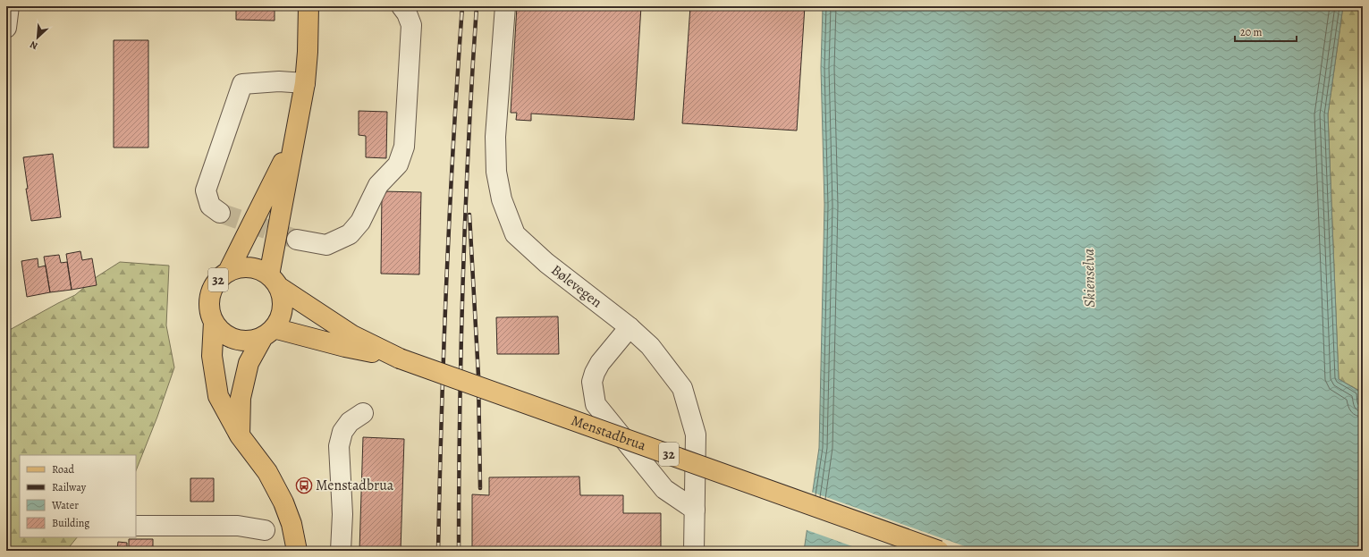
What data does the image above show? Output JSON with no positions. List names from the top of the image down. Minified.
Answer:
{"streets":{"main road":["32","Menstadbrua"],"street":["Bølevegen"]},"crossings":[["32","Menstadbrua"]],"water":["Skienselva"],"places":{"bus stop":["Menstadbrua"]},"legend":["Road","Railway","Water","Building"],"scale_bar":"20 m","north":"bottom left"}
